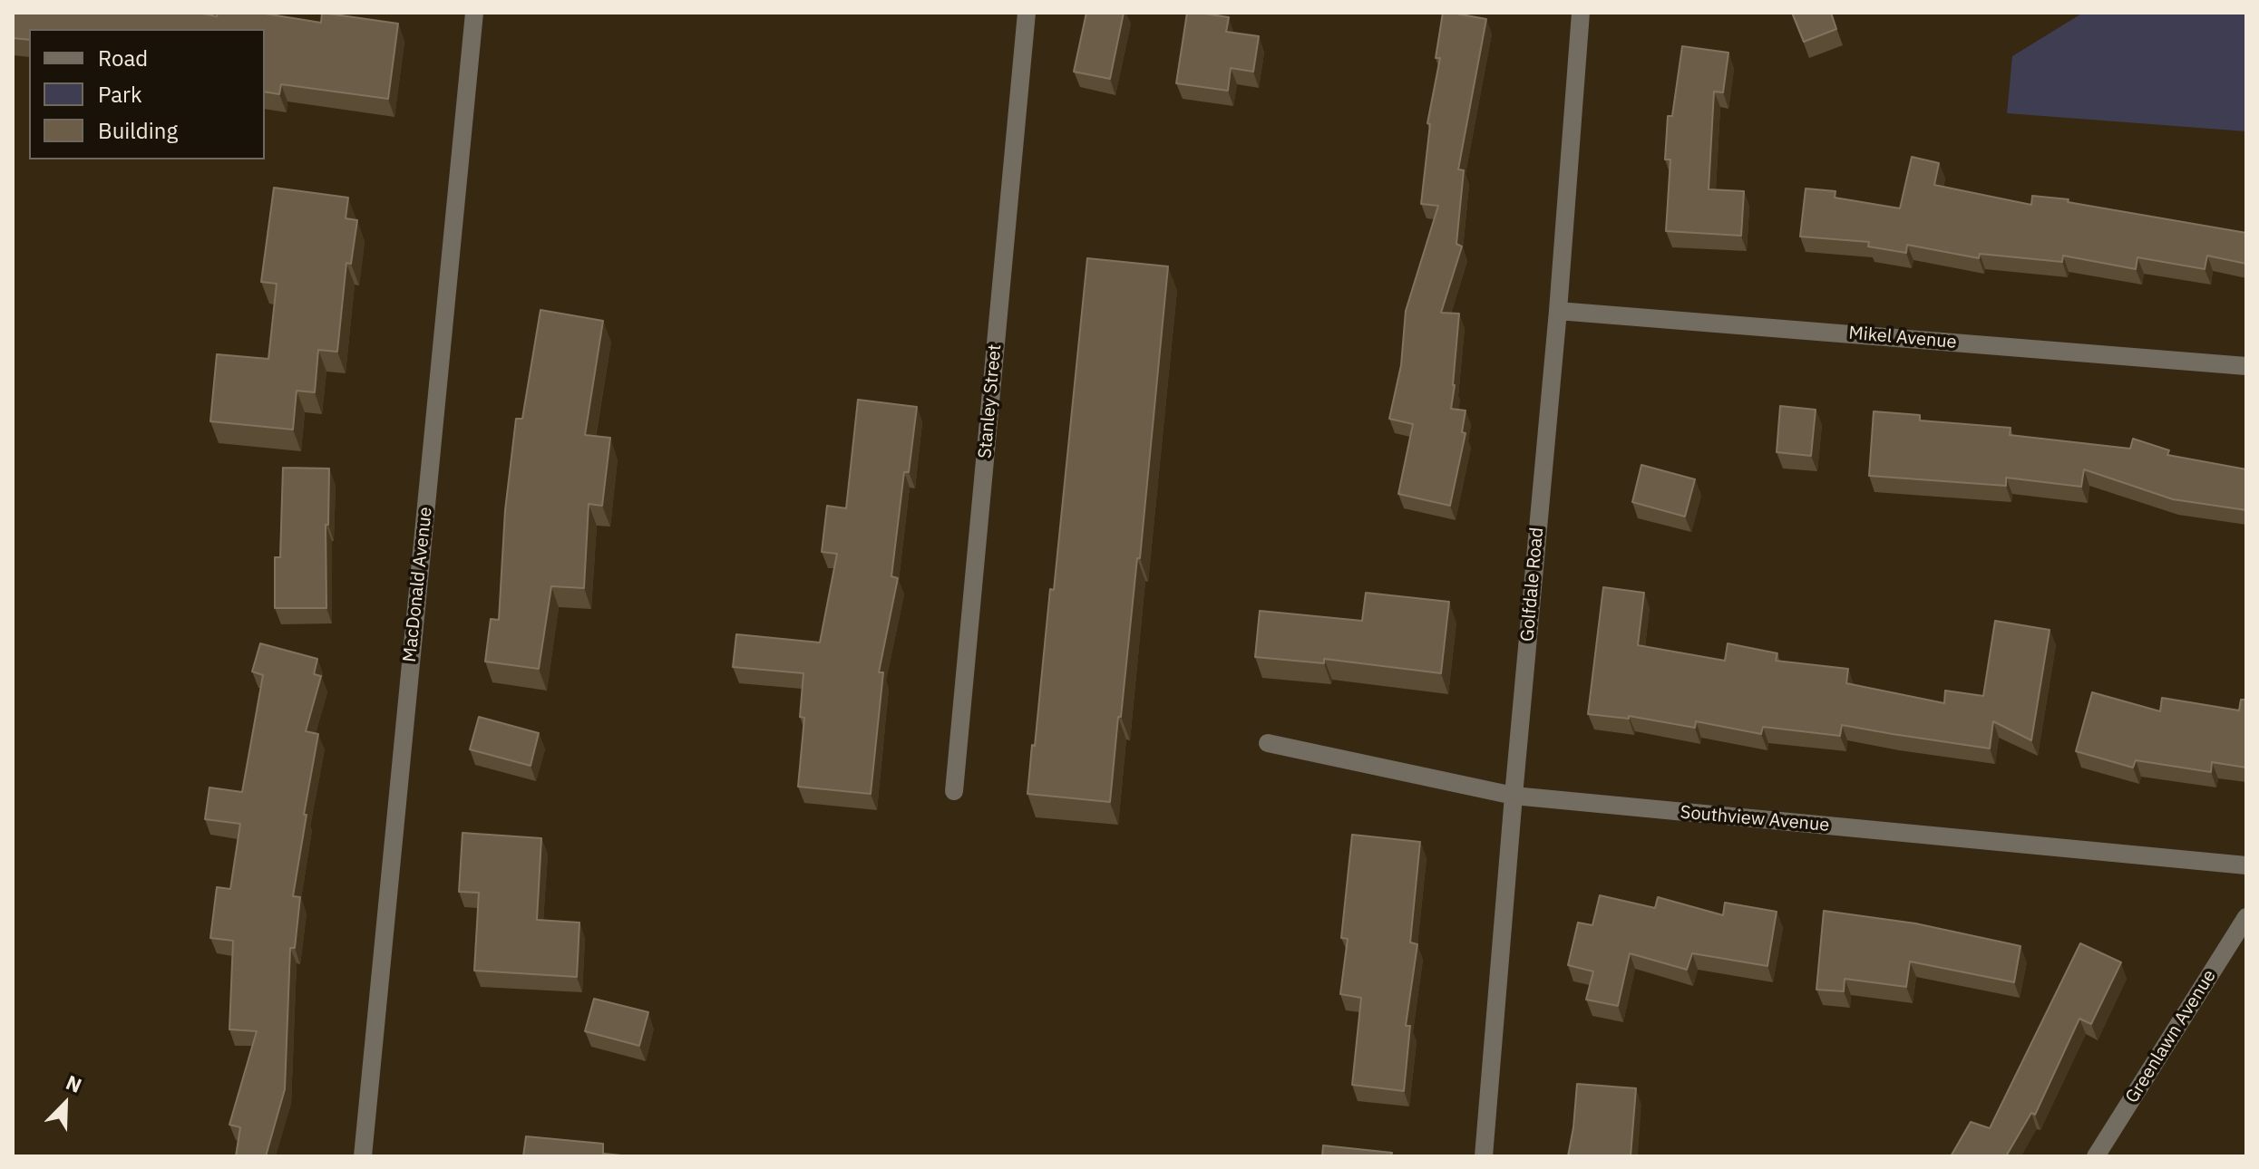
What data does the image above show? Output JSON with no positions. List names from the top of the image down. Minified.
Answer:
{"streets":{"street":["Mikel Avenue","Stanley Street","MacDonald Avenue","Golfdale Road","Southview Avenue","Greenlawn Avenue"]},"crossings":[["Mikel Avenue","Golfdale Road"],["Golfdale Road","Southview Avenue"]],"legend":["Road","Park","Building"],"north":"top right"}
